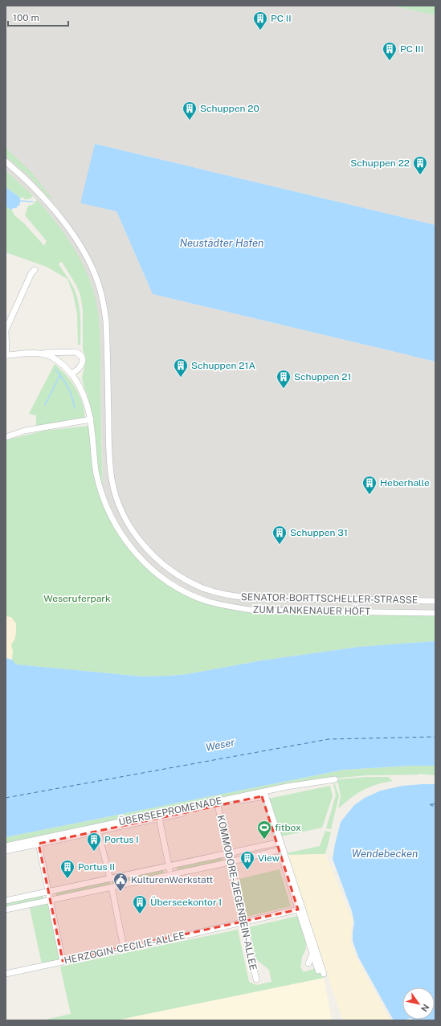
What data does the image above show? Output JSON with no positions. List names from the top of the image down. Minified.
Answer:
{"streets":{"street":["SENATOR-BORTTSCHELLER-STRASSE","ZUM LANKENAUER HÖFT","ÜBERSEEPROMENADE","KOMMODORE-ZIEGENBEIN-ALLEE","HERZOGIN-CECILIE-ALLEE"]},"crossings":[["ÜBERSEEPROMENADE","KOMMODORE-ZIEGENBEIN-ALLEE"],["KOMMODORE-ZIEGENBEIN-ALLEE","HERZOGIN-CECILIE-ALLEE"]],"water":["Neustädter Hafen","Weser","Wendebecken"],"parks":["Weseruferpark"],"places":{"building":["PC II","PC III","Schuppen 20","Schuppen 22","Schuppen 21A","Schuppen 21","Heberhalle","Schuppen 31","Portus I","View","Portus II","Überseekontor I"],"sports":["fitbox"],"public building":["KulturenWerkstatt"]},"scale_bar":"100 m","north":"bottom right"}
